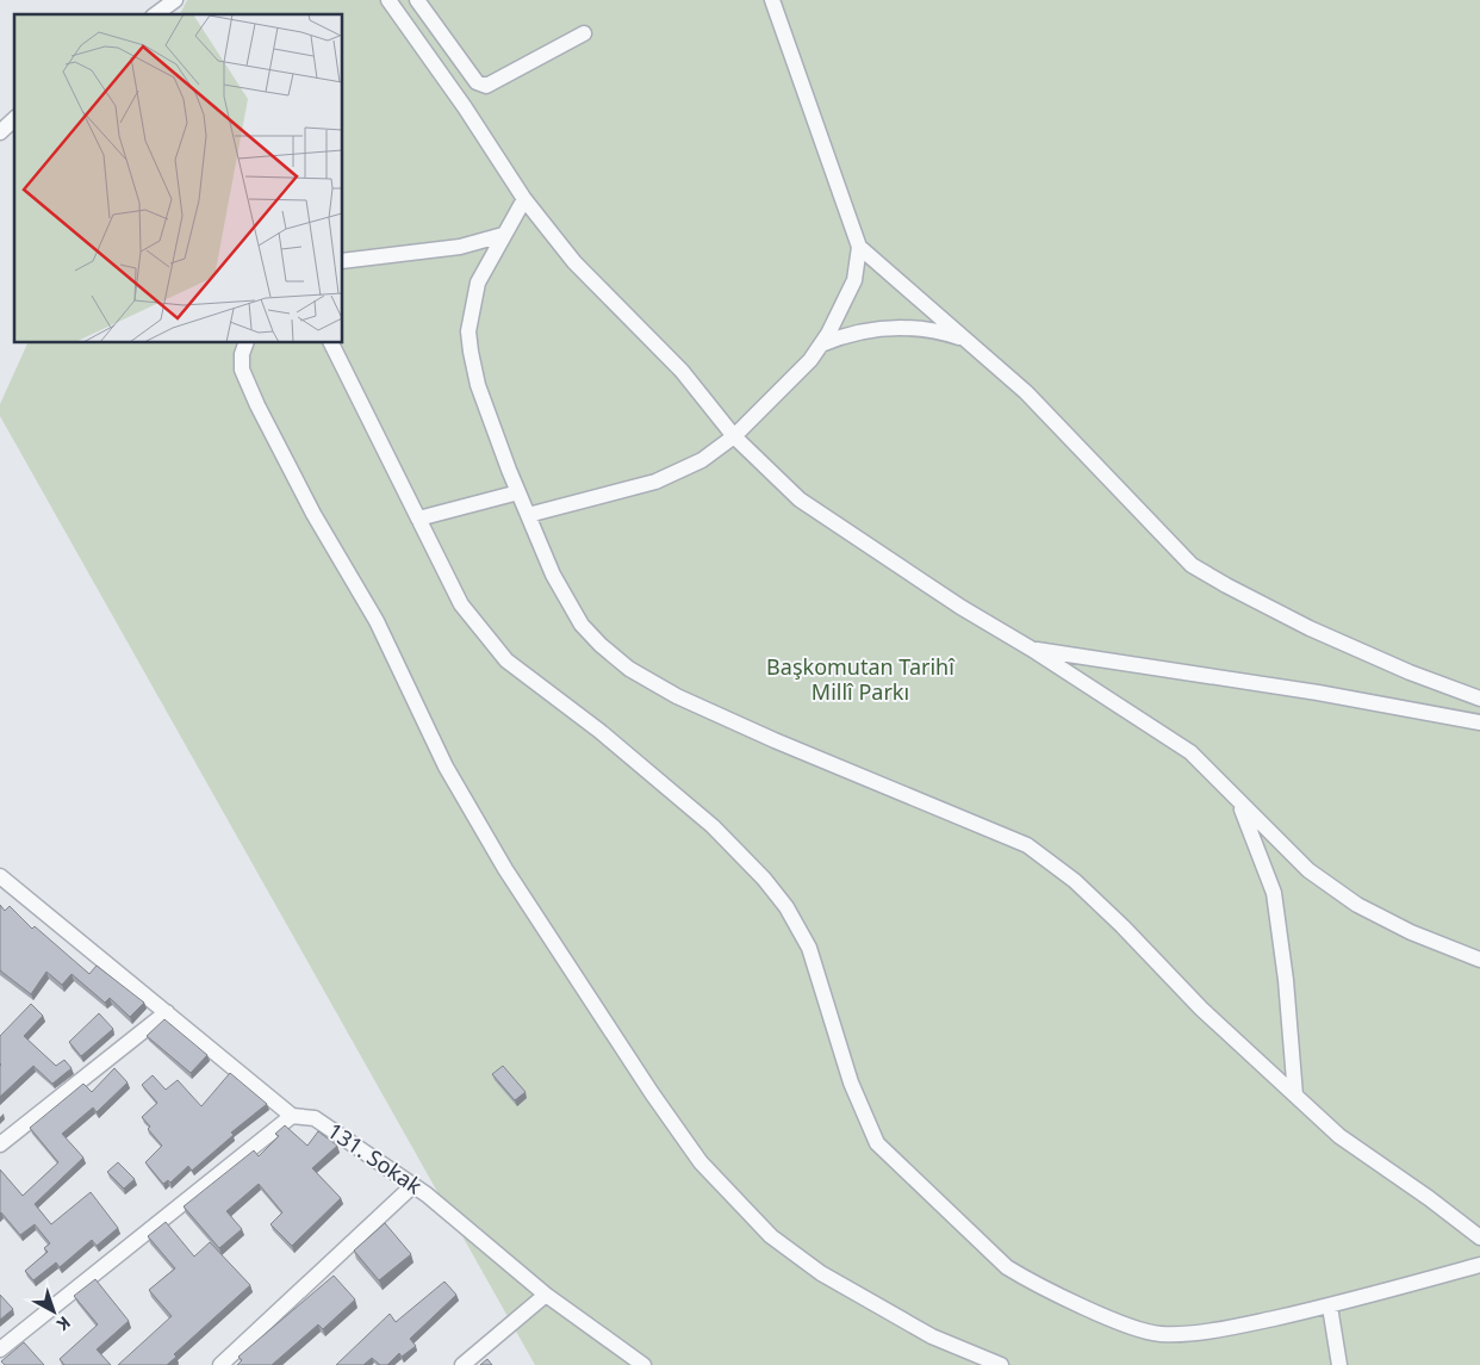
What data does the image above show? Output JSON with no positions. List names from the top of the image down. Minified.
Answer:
{"streets":{"street":["131. Sokak"]},"parks":["Başkomutan Tarihî Millî Parkı"],"north":"bottom right"}
